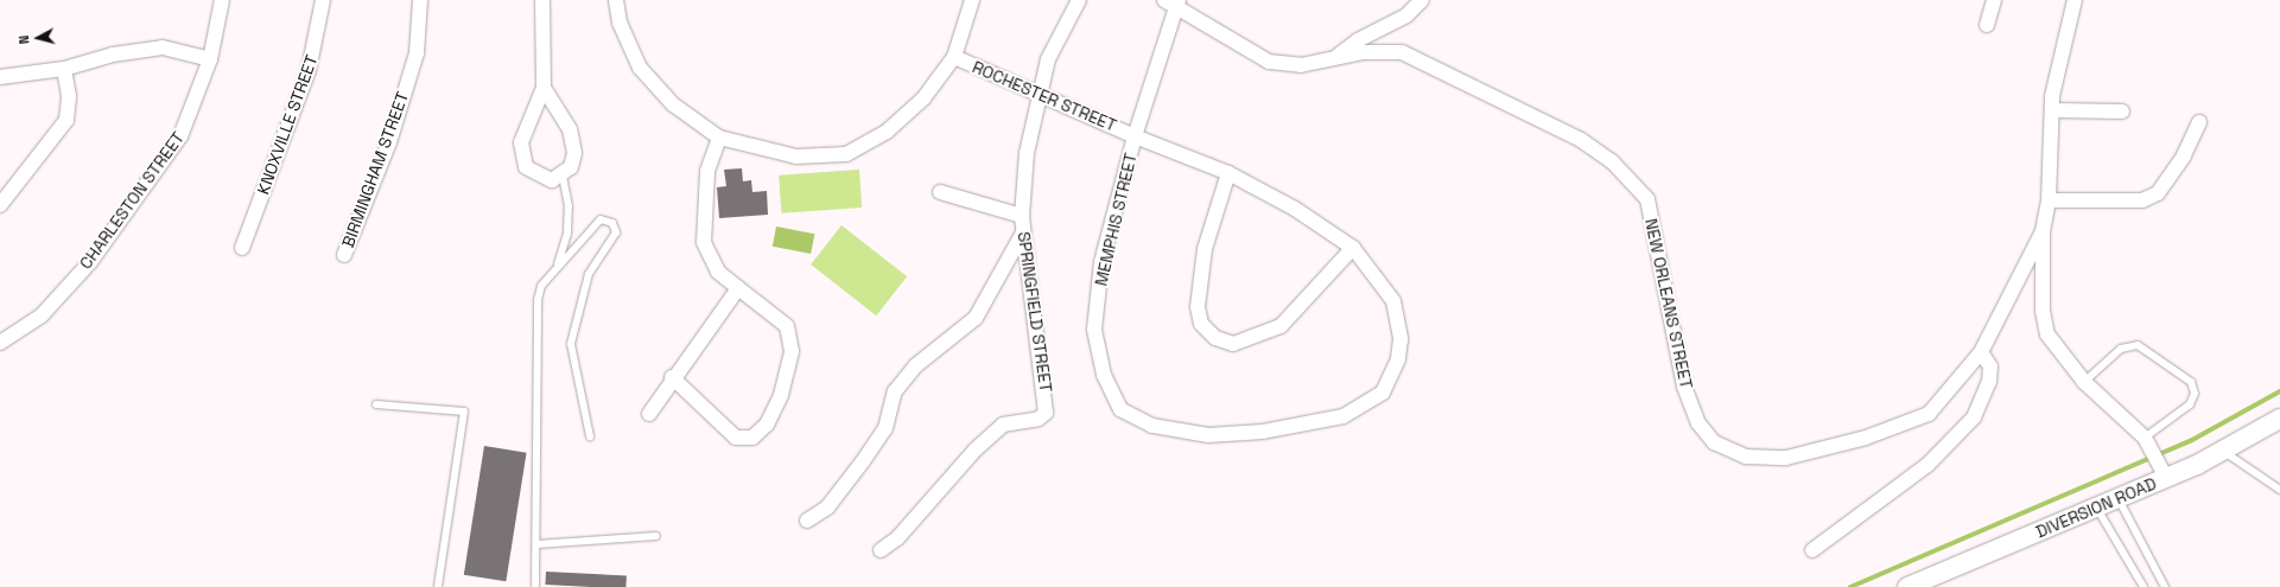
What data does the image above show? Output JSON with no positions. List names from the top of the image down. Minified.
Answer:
{"streets":{"street":["ROCHESTER STREET","KNOXVILLE STREET","BIRMINGHAM STREET","CHARLESTON STREET","MEMPHIS STREET","NEW ORLEANS STREET","SPRINGFIELD STREET","DIVERSION ROAD"]},"crossings":[["ROCHESTER STREET","MEMPHIS STREET"],["ROCHESTER STREET","SPRINGFIELD STREET"],["MEMPHIS STREET","NEW ORLEANS STREET"]],"north":"left"}
